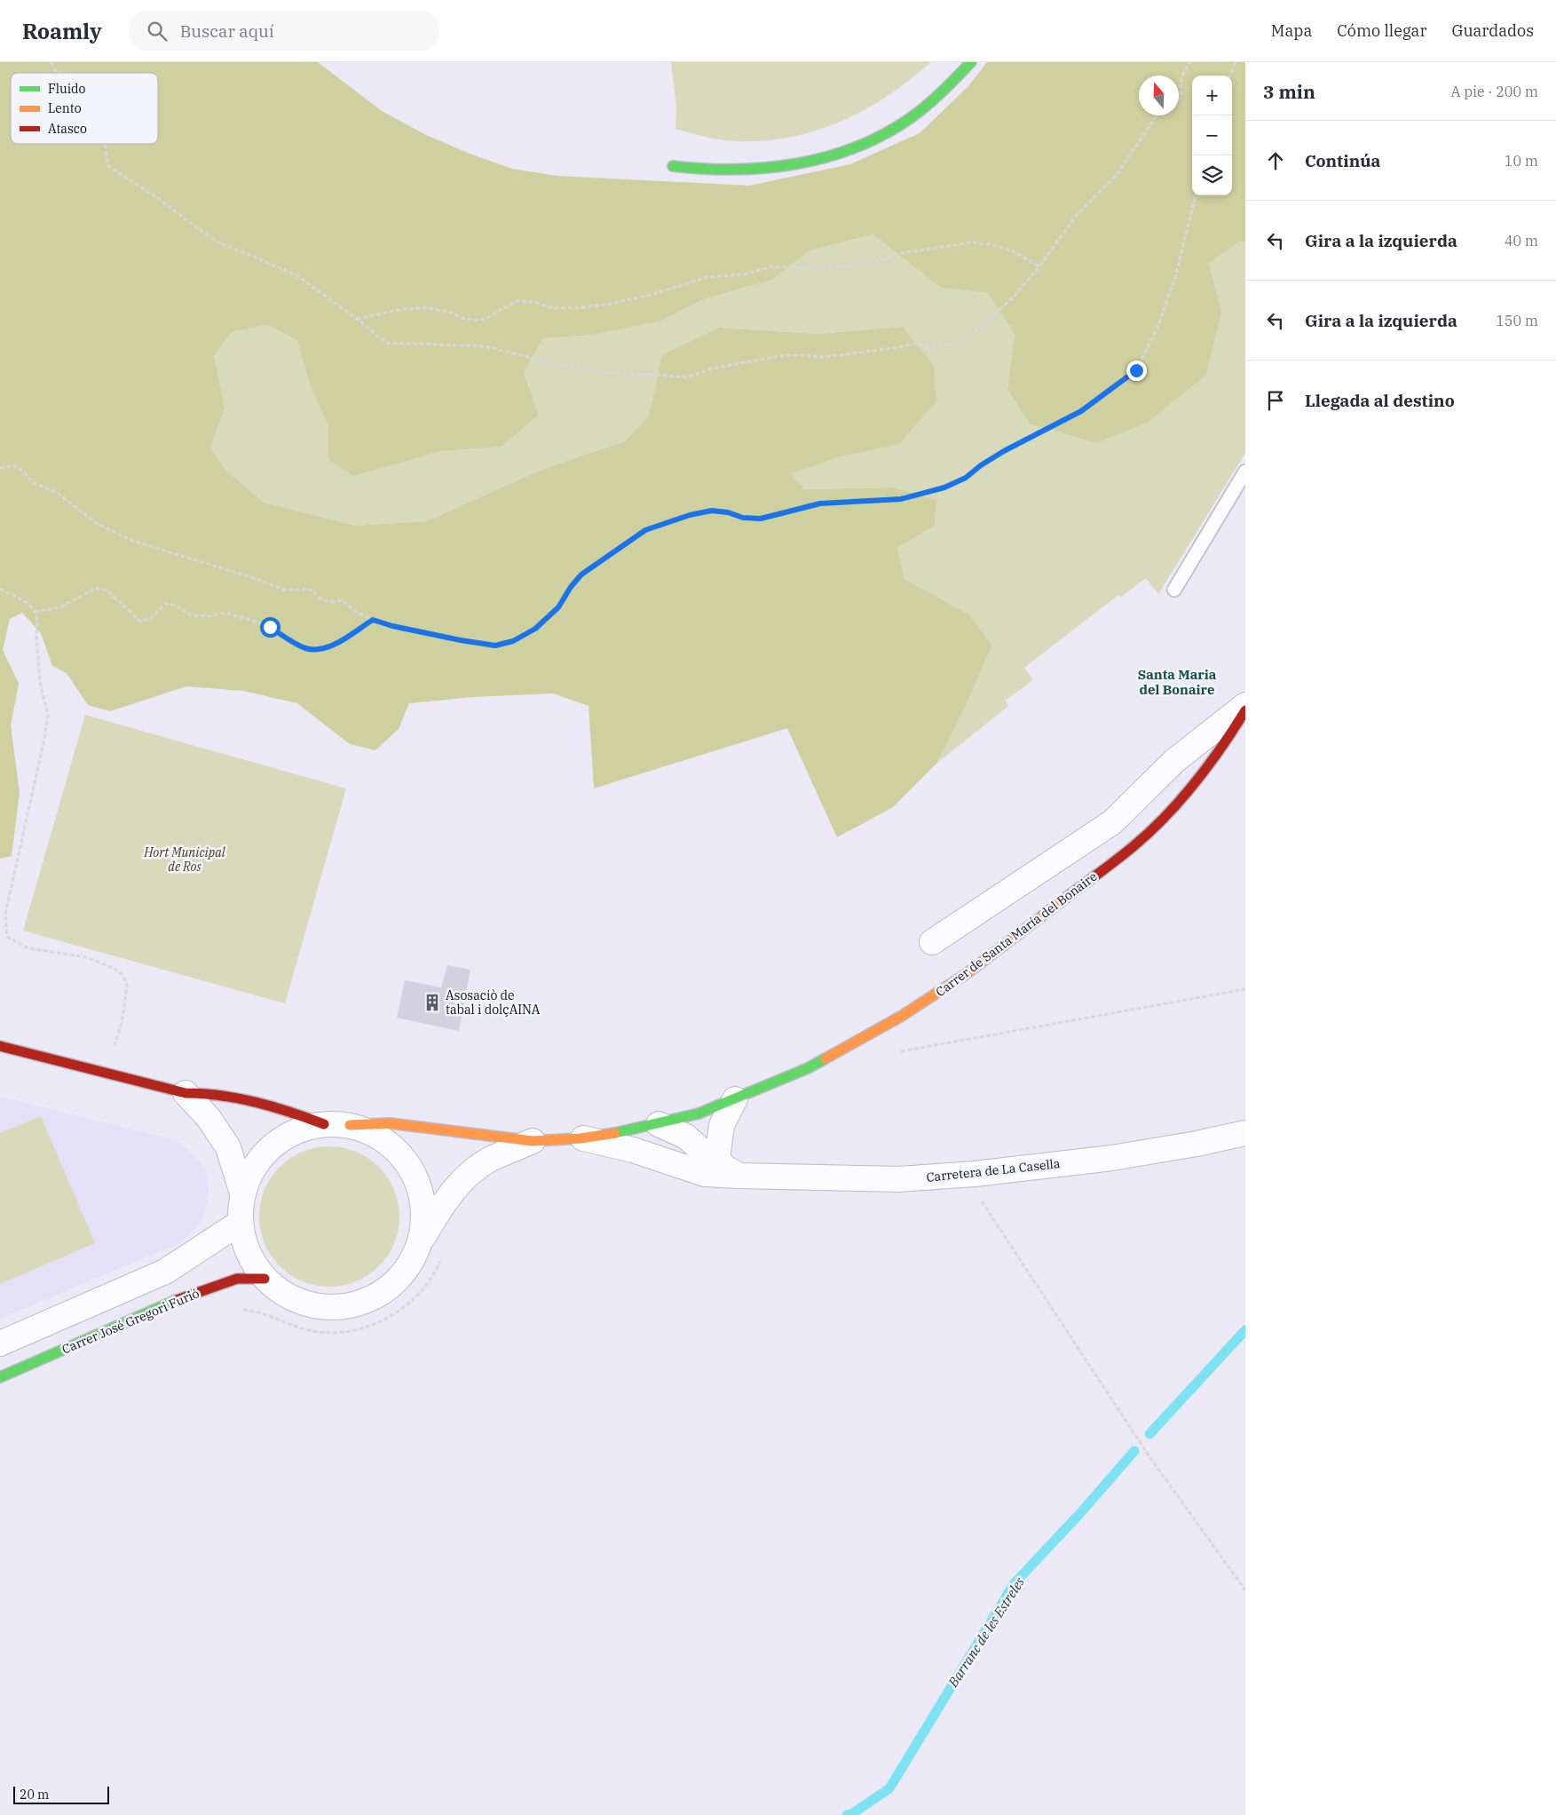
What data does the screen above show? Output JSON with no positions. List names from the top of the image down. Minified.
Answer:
{"streets":{"street":["Carrer de Santa María del Bonaire","Carretera de La Casella","Carrer José Gregori Furió"]},"crossings":[["Carrer de Santa María del Bonaire","Carretera de La Casella"],["Carrer de Santa María del Bonaire","Carrer José Gregori Furió"]],"districts":["Santa Maria del Bonaire"],"water":["Barranc de les Estreles"],"parks":["Hort Municipal de Ros"],"places":{"building":["Asosaciò de tabal i dolçAINA"]},"legend":["Fluido","Lento","Atasco"],"scale_bar":"20 m","north":"top","page":{"header":"Roamly","search":"Buscar aquí","nav":["Mapa","Cómo llegar","Guardados"],"heading":["3 min","A pie · 200 m"],"map_buttons":["+","−"],"list":[["Continúa","10 m"],["Gira a la izquierda","40 m"],["Gira a la izquierda","150 m"],"Llegada al destino"],"scale":"20 m"}}
